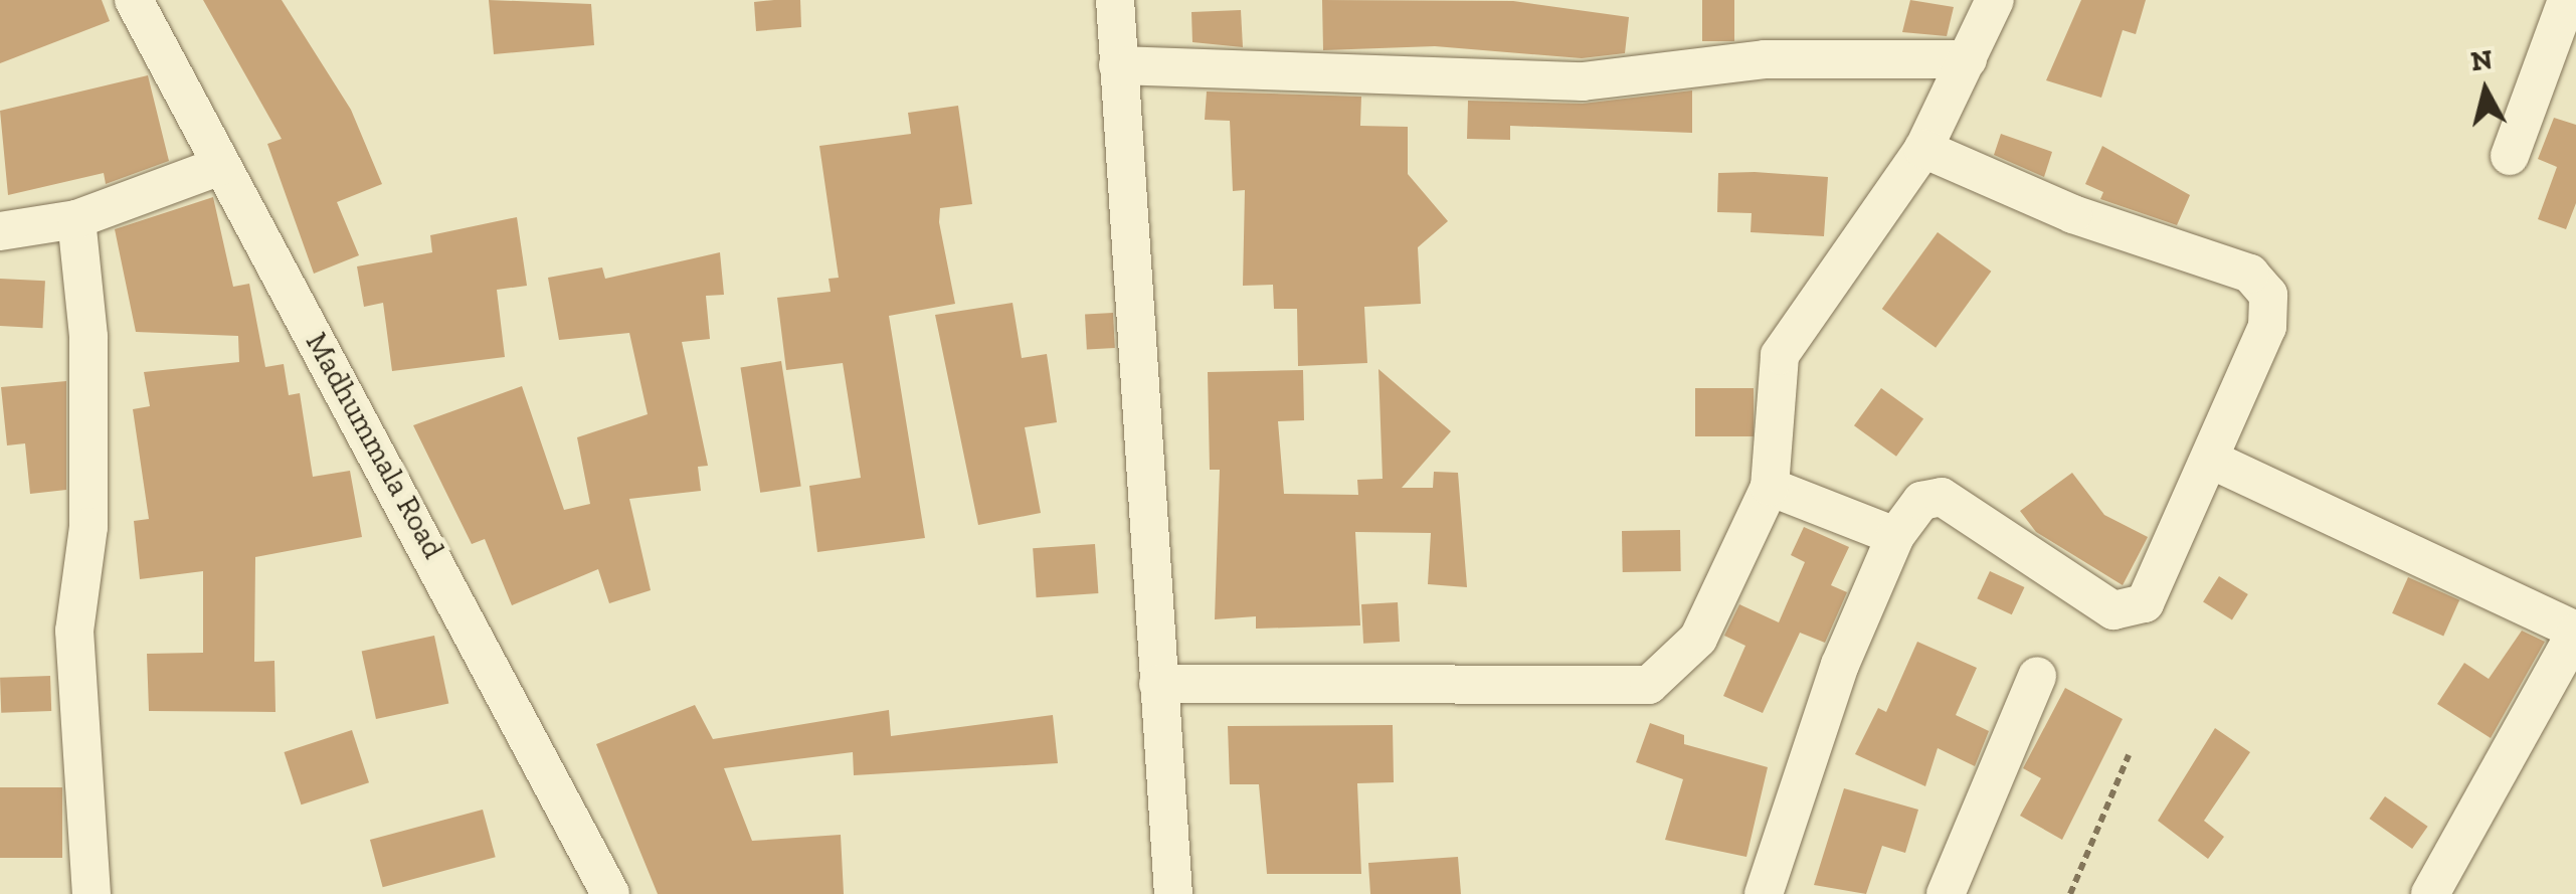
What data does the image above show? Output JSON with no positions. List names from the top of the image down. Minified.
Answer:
{"streets":{"street":["Madhummala Road"]},"north":"top"}
